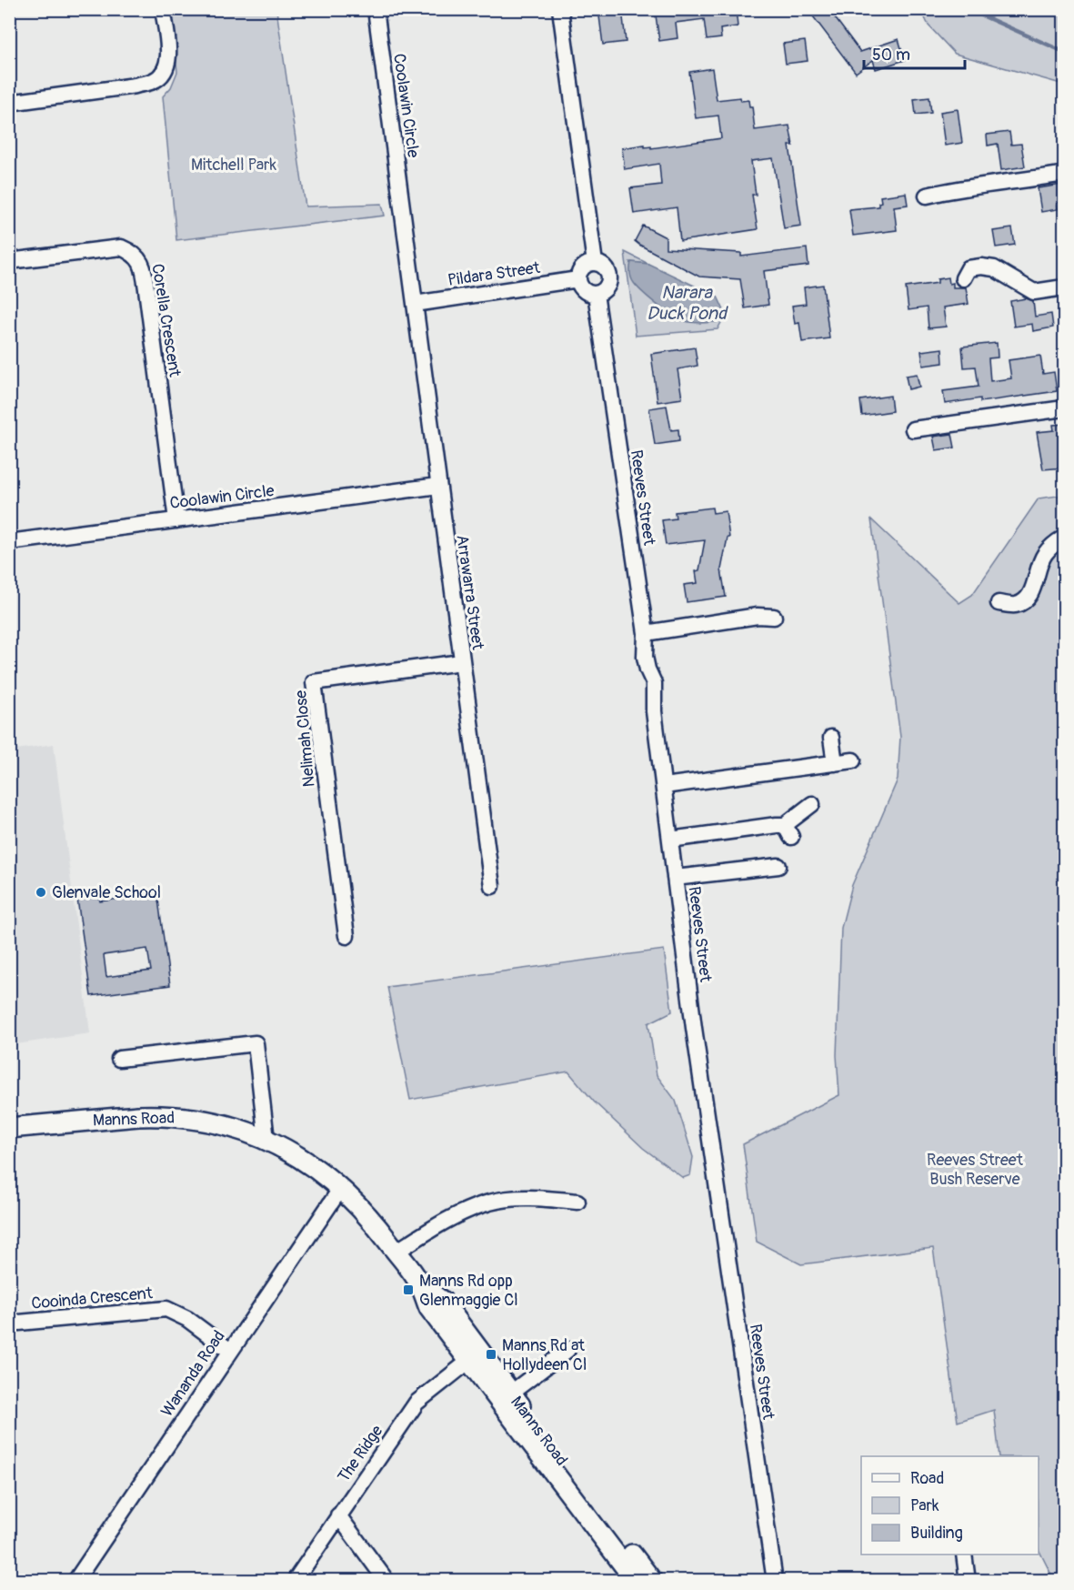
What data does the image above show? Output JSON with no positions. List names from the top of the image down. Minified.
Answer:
{"streets":{"main road":["Manns Road"],"street":["Coolawin Circle","Pildara Street","Corella Crescent","Reeves Street","Arrawarra Street","Nelimah Close","Cooinda Crescent","Wananda Road","The Ridge"]},"crossings":[["Coolawin Circle","Pildara Street"],["Coolawin Circle","Corella Crescent"],["Coolawin Circle","Arrawarra Street"],["Pildara Street","Reeves Street"],["Pildara Street","Arrawarra Street"],["Arrawarra Street","Nelimah Close"],["Manns Road","Wananda Road"],["Manns Road","The Ridge"],["Cooinda Crescent","Wananda Road"]],"water":["Narara Duck Pond"],"parks":["Mitchell Park","Reeves Street Bush Reserve"],"places":{"other":["Glenvale School"],"transit":["Manns Rd opp Glenmaggie Cl","Manns Rd at Hollydeen Cl"]},"legend":["Road","Park","Building"],"scale_bar":"50 m"}
